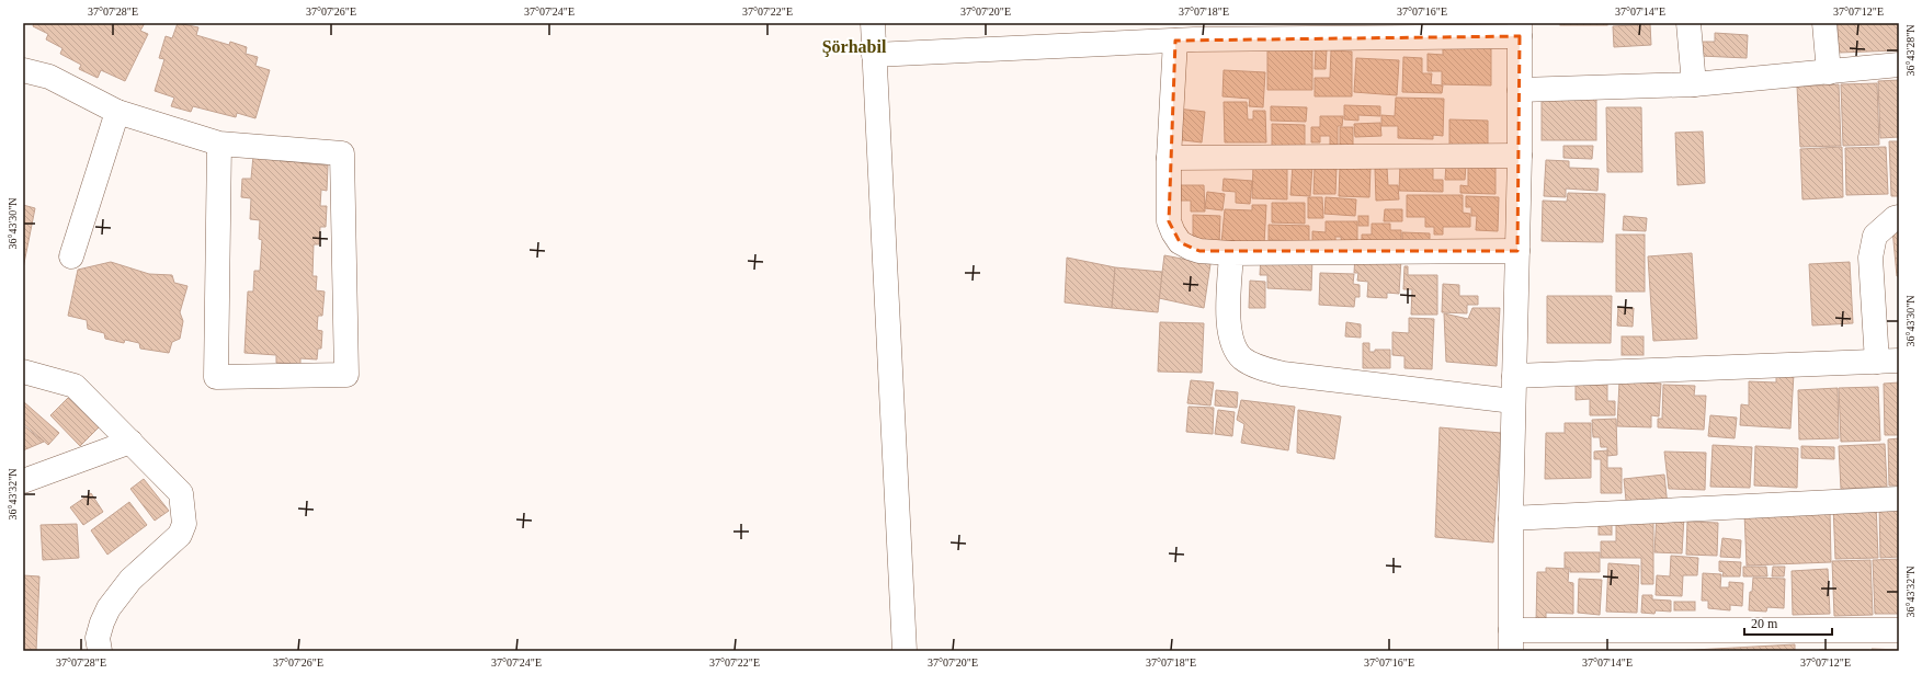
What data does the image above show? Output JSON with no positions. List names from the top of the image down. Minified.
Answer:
{"districts":["Şörhabil"],"scale_bar":"20 m","coordinates":["37°07'28\"E","37°07'26\"E","37°07'24\"E","37°07'22\"E","37°07'20\"E","37°07'18\"E","37°07'16\"E","37°07'14\"E","37°07'12\"E","36°43'28\"N","36°43'30\"N","36°43'32\"N"]}
